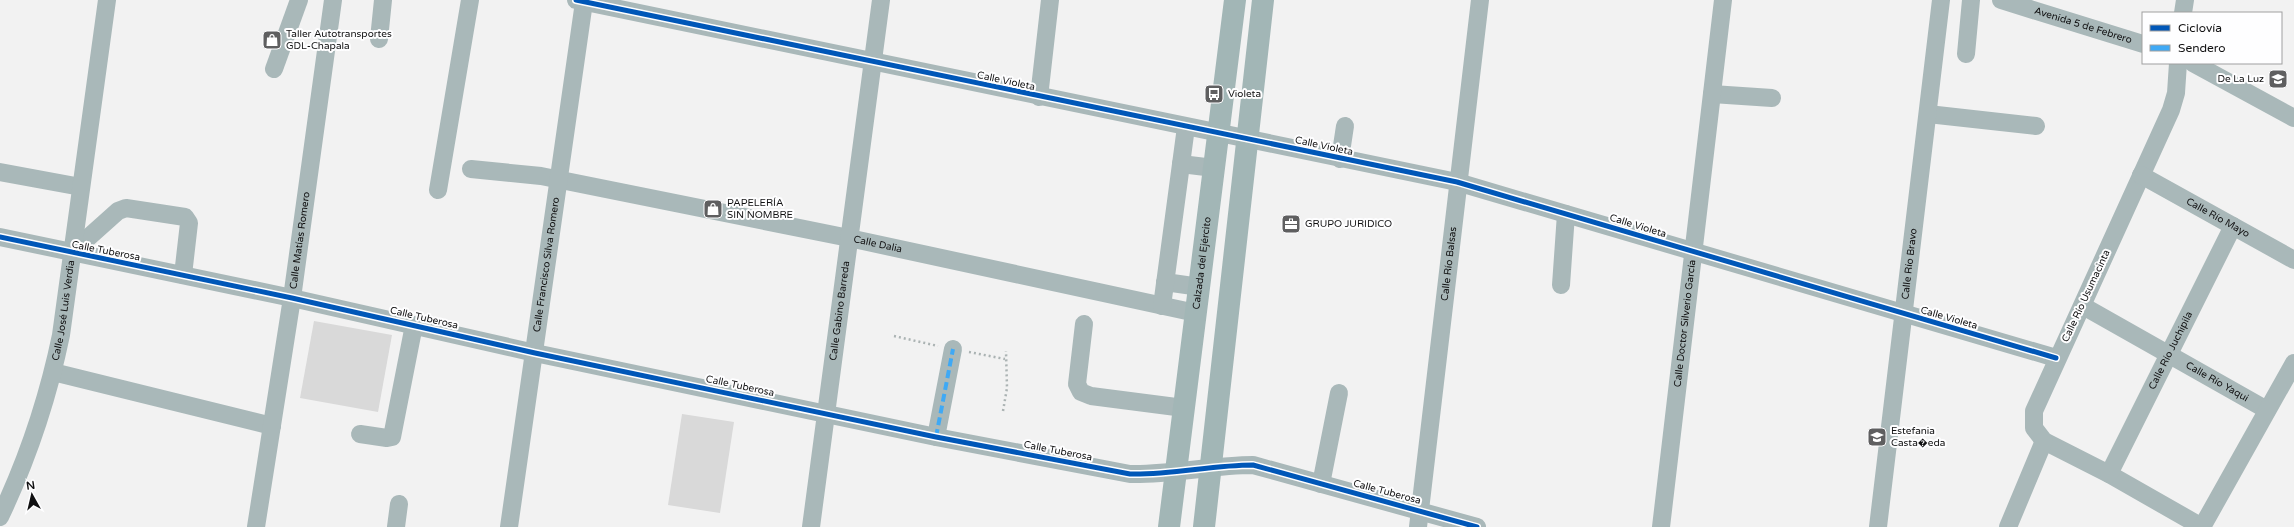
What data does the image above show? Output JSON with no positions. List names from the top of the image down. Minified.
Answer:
{"streets":{"main road":["Calzada del Ejército"],"street":["Avenida 5 de Febrero","Calle Violeta","Calle Río Mayo","Calle Matías Romero","Calle Dalia","Calle Tuberosa","Calle Río Balsas","Calle Francisco Silva Romero","Calle Río Bravo","Calle Río Usumacinta","Calle José Luis Verdia","Calle Gabino Barreda","Calle Doctor Silverio García","Calle Río Juchipila","Calle Río Yaqui"]},"crossings":[["Calle Violeta","Calle Río Balsas"],["Calle Violeta","Calle Francisco Silva Romero"],["Calle Violeta","Calzada del Ejército"],["Calle Violeta","Calle Río Bravo"],["Calle Violeta","Calle Río Usumacinta"],["Calle Violeta","Calle Gabino Barreda"],["Calle Violeta","Calle Doctor Silverio García"],["Calle Río Mayo","Calle Río Usumacinta"],["Calle Río Mayo","Calle Río Juchipila"],["Calle Matías Romero","Calle Tuberosa"],["Calle Dalia","Calle Francisco Silva Romero"],["Calle Dalia","Calzada del Ejército"],["Calle Dalia","Calle Gabino Barreda"],["Calle Tuberosa","Calle Río Balsas"],["Calle Tuberosa","Calle Francisco Silva Romero"],["Calle Tuberosa","Calzada del Ejército"],["Calle Tuberosa","Calle José Luis Verdia"],["Calle Tuberosa","Calle Gabino Barreda"],["Calle Río Usumacinta","Calle Río Yaqui"],["Calle Río Juchipila","Calle Río Yaqui"]],"places":{"shop":["Taller Autotransportes GDL-Chapala","PAPELERÍA SIN NOMBRE"],"school or university":["De La Luz","Estefania Casta�eda"],"bus stop":["Violeta"],"office":["GRUPO JURIDICO"]},"legend":["Ciclovía","Sendero"],"north":"top"}
